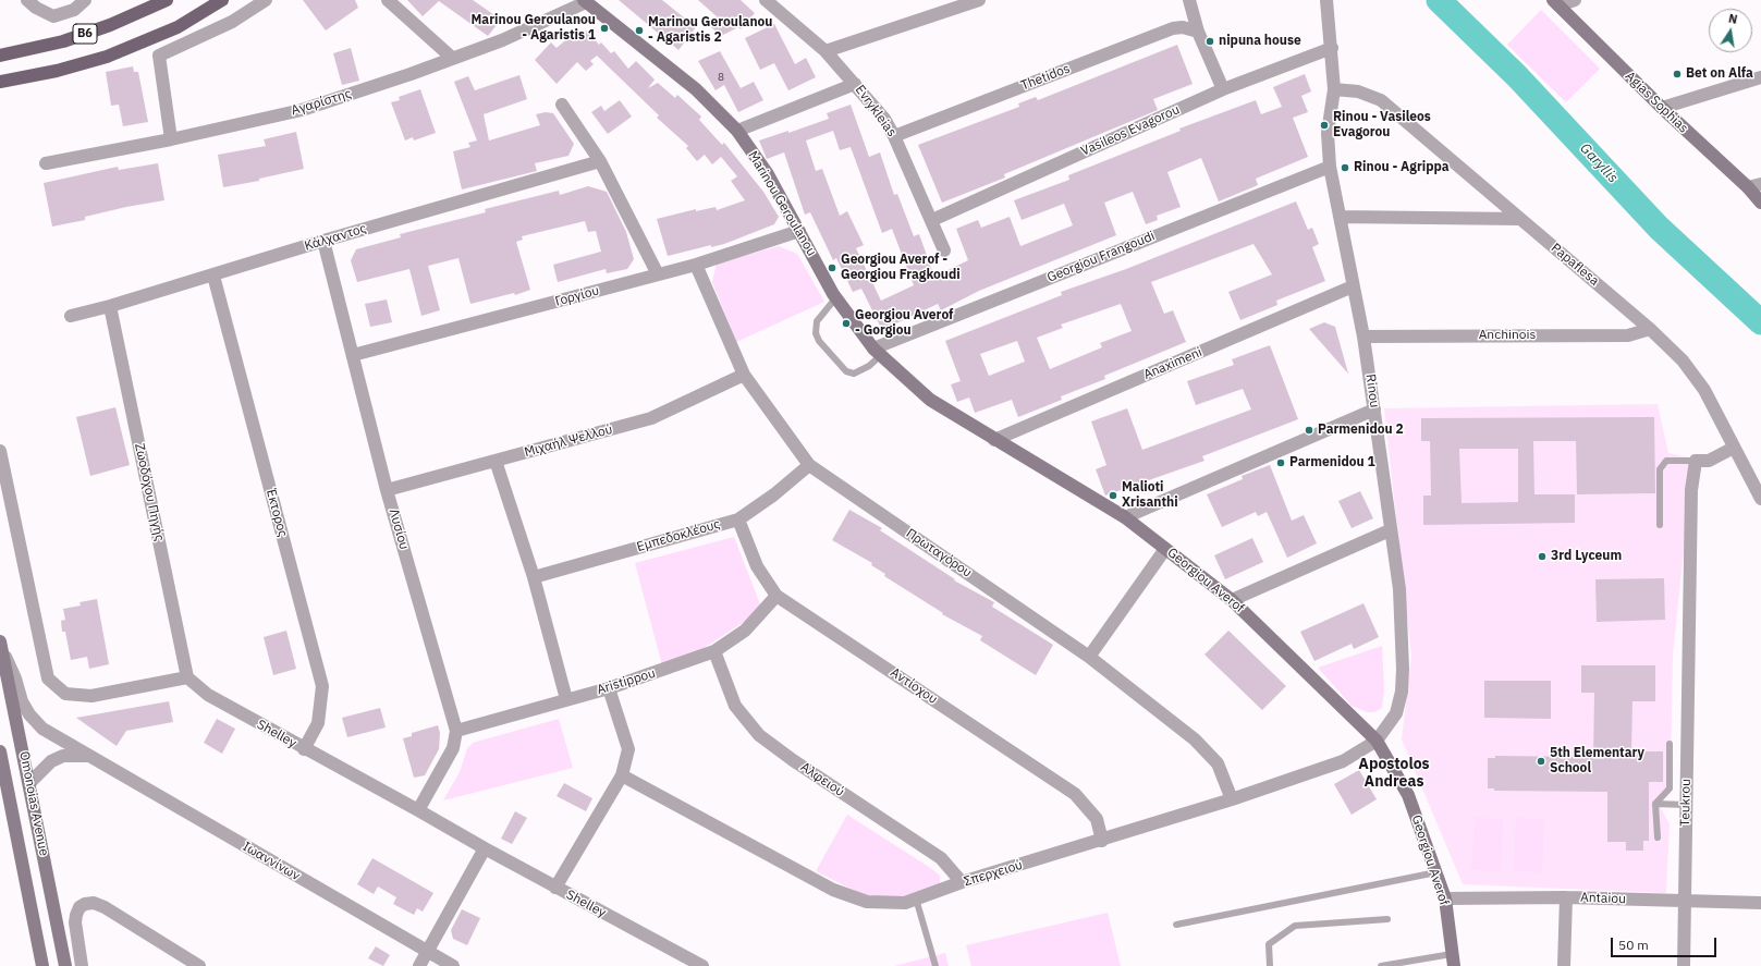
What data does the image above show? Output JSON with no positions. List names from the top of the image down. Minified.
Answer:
{"streets":{"main road":["B6"],"street":["Thetidos","Αγαρίστης","Agias Sophias","Evrykleias","Vasileos Evagorou","Marinou Geroulanou","Κάλχαντος","Georgiou Frangoudi","Papaflesa","Γοργίου","Anchinois","Anaximeni","Rinou","Μιχαήλ Ψελλού","Ζωοδόχου Πηγής","Έκτορος","Λυσίου","Εμπεδοκλέους","Πρωταγόρου","Georgiou Averof","Aristippou","Αντίοχου","Shelley","Αλφειού","Teukrou","Omonoias Avenue","Ιωαννίνων","Σπερχειού","Antaiou"]},"crossings":[["Thetidos","Evrykleias"],["Αγαρίστης","Marinou Geroulanou"],["Evrykleias","Vasileos Evagorou"],["Vasileos Evagorou","Rinou"],["Marinou Geroulanou","Γοργίου"],["Marinou Geroulanou","Georgiou Averof"],["Κάλχαντος","Ζωοδόχου Πηγής"],["Κάλχαντος","Έκτορος"],["Κάλχαντος","Λυσίου"],["Georgiou Frangoudi","Rinou"],["Georgiou Frangoudi","Georgiou Averof"],["Papaflesa","Anchinois"],["Papaflesa","Rinou"],["Γοργίου","Λυσίου"],["Γοργίου","Πρωταγόρου"],["Anchinois","Rinou"],["Anaximeni","Rinou"],["Anaximeni","Georgiou Averof"],["Rinou","Georgiou Averof"],["Rinou","Σπερχειού"],["Μιχαήλ Ψελλού","Λυσίου"],["Μιχαήλ Ψελλού","Πρωταγόρου"],["Ζωοδόχου Πηγής","Shelley"],["Έκτορος","Shelley"],["Λυσίου","Aristippou"],["Λυσίου","Shelley"],["Εμπεδοκλέους","Πρωταγόρου"],["Εμπεδοκλέους","Αντίοχου"],["Πρωταγόρου","Σπερχειού"],["Georgiou Averof","Σπερχειού"],["Georgiou Averof","Antaiou"],["Aristippou","Αντίοχου"],["Aristippou","Αλφειού"],["Αντίοχου","Σπερχειού"],["Αλφειού","Σπερχειού"],["Teukrou","Antaiou"],["Omonoias Avenue","Ιωαννίνων"]],"districts":["Apostolos Andreas"],"water":["Garyllis"],"places":["Marinou Geroulanou - Agaristis 1","Marinou Geroulanou - Agaristis 2","nipuna house","Bet on Alfa","Rinou - Vasileos Evagorou","Rinou - Agrippa","Georgiou Averof - Georgiou Fragkoudi","Georgiou Averof - Gorgiou","Parmenidou 2","Parmenidou 1","Malioti Xrisanthi","3rd Lyceum","5th Elementary School"],"house_numbers":["8"],"scale_bar":"50 m","north":"top"}
